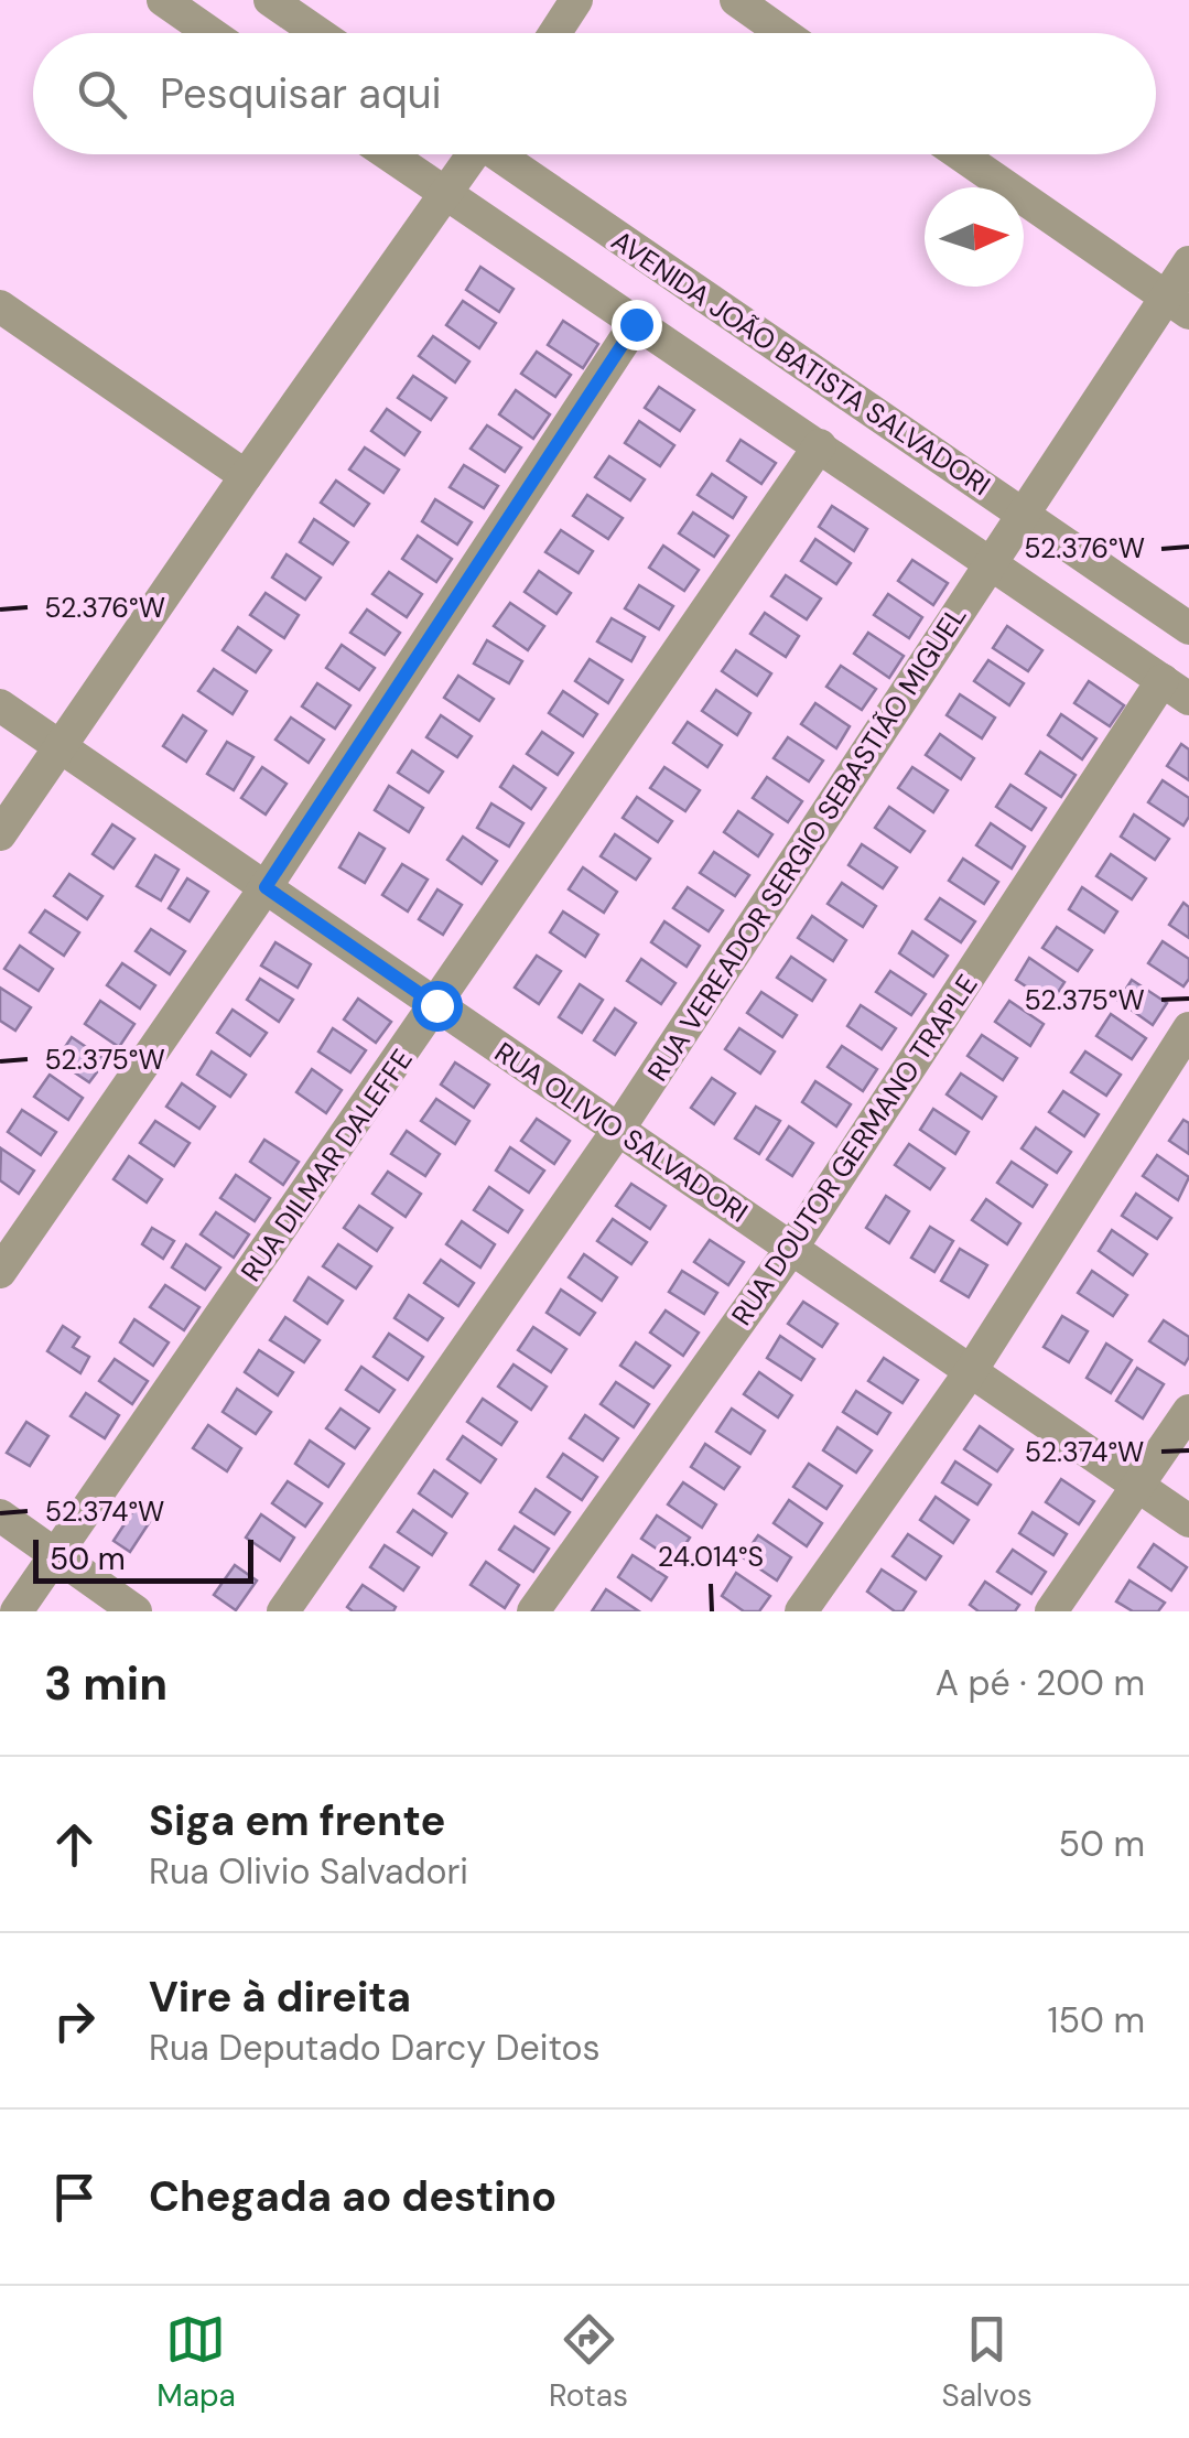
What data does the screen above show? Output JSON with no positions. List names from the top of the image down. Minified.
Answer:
{"streets":{"street":["AVENIDA JOÃO BATISTA SALVADORI","RUA VEREADOR SERGIO SEBASTIÃO MIGUEL","RUA OLIVIO SALVADORI","RUA DOUTOR GERMANO TRAPLE","RUA DILMAR DALEFFE"]},"crossings":[["AVENIDA JOÃO BATISTA SALVADORI","RUA VEREADOR SERGIO SEBASTIÃO MIGUEL"],["AVENIDA JOÃO BATISTA SALVADORI","RUA DOUTOR GERMANO TRAPLE"],["AVENIDA JOÃO BATISTA SALVADORI","RUA DILMAR DALEFFE"],["RUA VEREADOR SERGIO SEBASTIÃO MIGUEL","RUA OLIVIO SALVADORI"],["RUA OLIVIO SALVADORI","RUA DOUTOR GERMANO TRAPLE"],["RUA OLIVIO SALVADORI","RUA DILMAR DALEFFE"]],"scale_bar":"50 m","north":"right","page":{"search":"Pesquisar aqui","scale":"50 m","heading":["3 min","A pé · 200 m"],"list":[["Siga em frente","Rua Olivio Salvadori","50 m"],["Vire à direita","Rua Deputado Darcy Deitos","150 m"],"Chegada ao destino"],"nav":["Mapa","Rotas","Salvos"]},"coordinates":["52.376°W","52.375°W","52.374°W","24.014°S"]}
